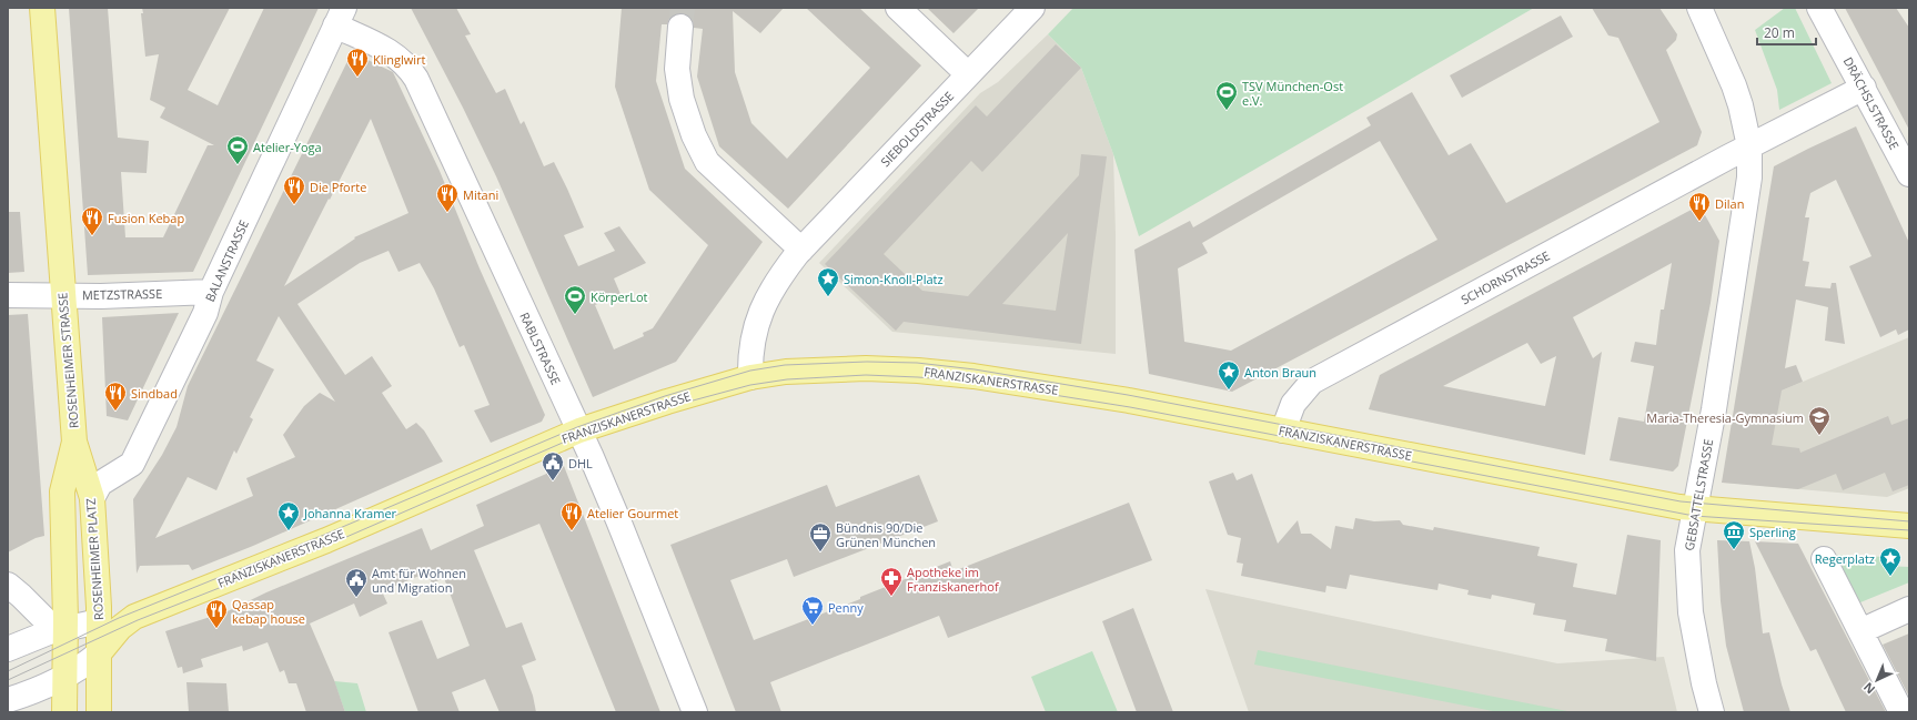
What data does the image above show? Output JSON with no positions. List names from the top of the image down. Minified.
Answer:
{"streets":{"main road":["ROSENHEIMER STRASSE","FRANZISKANERSTRASSE","ROSENHEIMER PLATZ"],"street":["DRÄCHSLSTRASSE","SIEBOLDSTRASSE","BALANSTRASSE","SCHORNSTRASSE","METZSTRASSE","RABLSTRASSE","GEBSATTELSTRASSE"]},"crossings":[["DRÄCHSLSTRASSE","SCHORNSTRASSE"],["BALANSTRASSE","METZSTRASSE"],["BALANSTRASSE","RABLSTRASSE"],["BALANSTRASSE","ROSENHEIMER PLATZ"],["SCHORNSTRASSE","FRANZISKANERSTRASSE"],["SCHORNSTRASSE","GEBSATTELSTRASSE"],["METZSTRASSE","ROSENHEIMER STRASSE"],["RABLSTRASSE","FRANZISKANERSTRASSE"],["ROSENHEIMER STRASSE","ROSENHEIMER PLATZ"],["FRANZISKANERSTRASSE","GEBSATTELSTRASSE"],["FRANZISKANERSTRASSE","ROSENHEIMER PLATZ"]],"places":{"restaurant":["Klinglwirt","Die Pforte","Mitani","Dilan","Fusion Kebap","Sindbad","Atelier Gourmet","Qassap kebap house"],"sports":["TSV München-Ost e.V.","Atelier-Yoga","KörperLot"],"place":["Simon-Knoll-Platz","Anton Braun","Johanna Kramer","Regerplatz"],"school or university":["Maria-Theresia-Gymnasium"],"public building":["DHL","Amt für Wohnen und Migration"],"museum":["Sperling"],"office":["Bündnis 90/Die Grünen München"],"pharmacy":["Apotheke im Franziskanerhof"],"supermarket":["Penny"]},"scale_bar":"20 m","north":"bottom left"}
